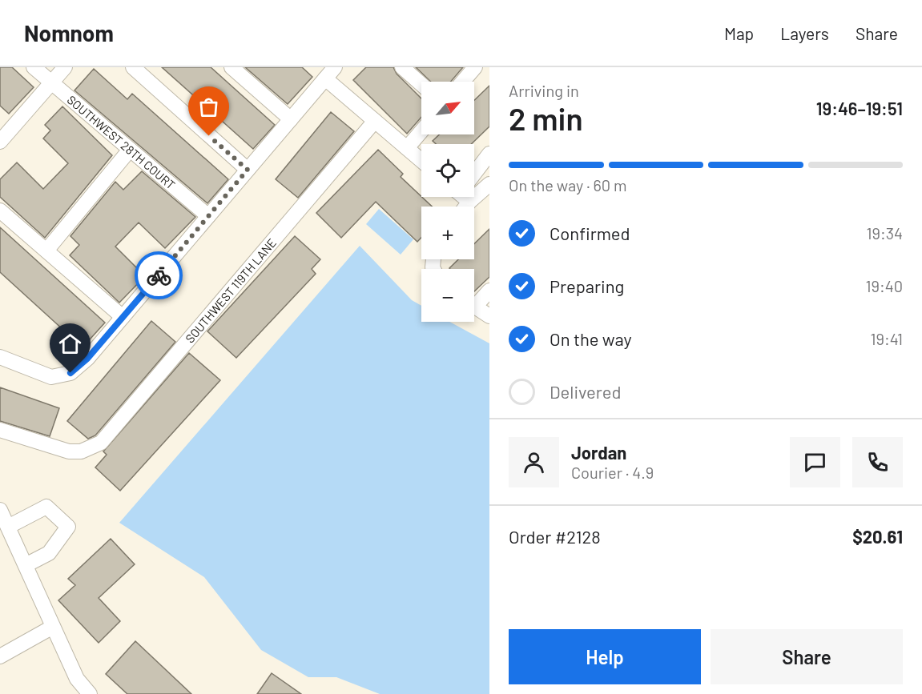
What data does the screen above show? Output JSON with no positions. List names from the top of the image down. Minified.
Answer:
{"streets":{"street":["SOUTHWEST 28TH COURT","SOUTHWEST 119TH LANE"]},"north":"top right","page":{"header":"Nomnom","nav":["Map","Layers","Share"],"heading":["2 min","Arriving in","19:46–19:51"],"panel":["Jordan","Courier · 4.9","Order #2128","$20.61"],"map_buttons":["+","−"],"bar":"On the way · 60 m","list":[["Confirmed","19:34"],["Preparing","19:40"],["On the way","19:41"],"Delivered"],"buttons":["Help","Share"]}}
